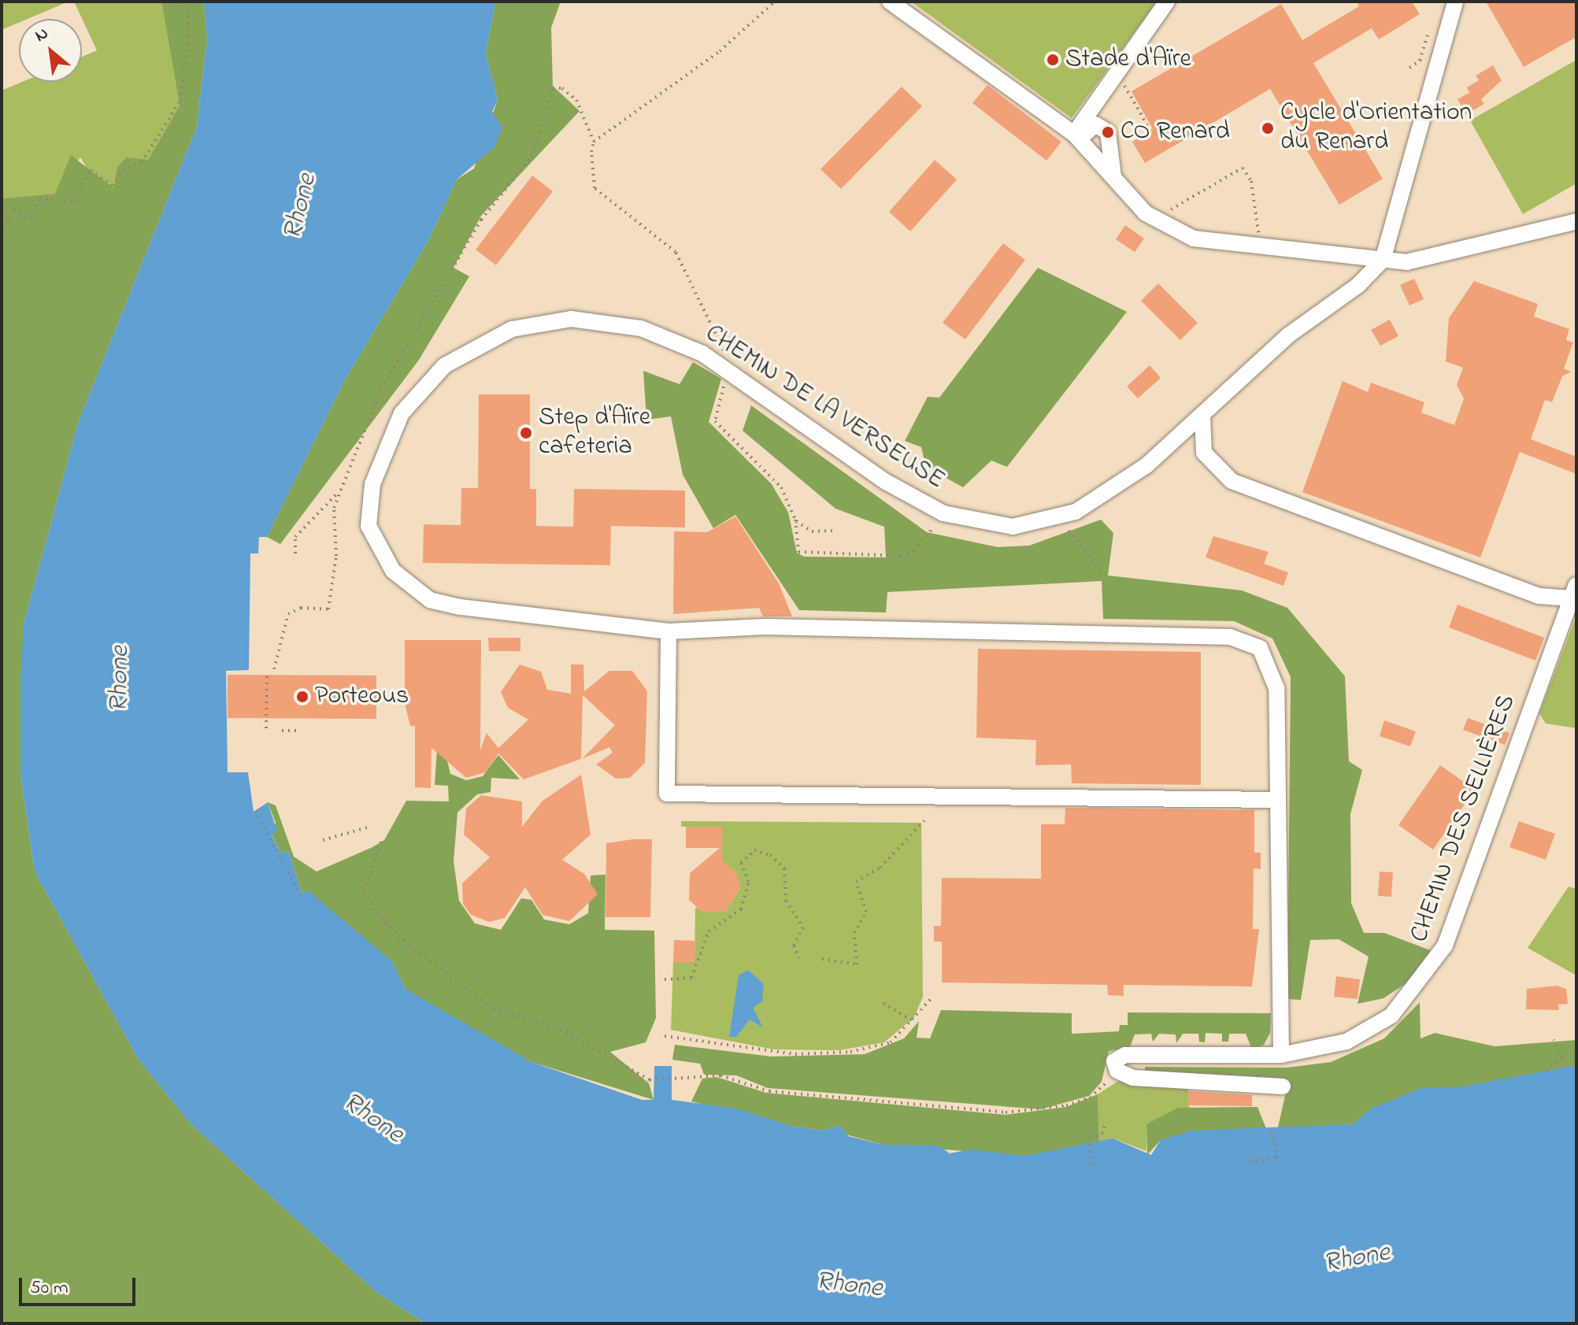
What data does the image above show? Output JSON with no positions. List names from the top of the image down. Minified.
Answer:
{"streets":{"street":["CHEMIN DE LA VERSEUSE","CHEMIN DES SELLIÈRES"]},"crossings":[["CHEMIN DE LA VERSEUSE","CHEMIN DES SELLIÈRES"]],"water":["Rhone"],"places":["Stade d'Aïre","Cycle d'Orientation du Renard","CO Renard","Step d'Aïre cafeteria","Porteous"],"scale_bar":"50 m","north":"top left"}
